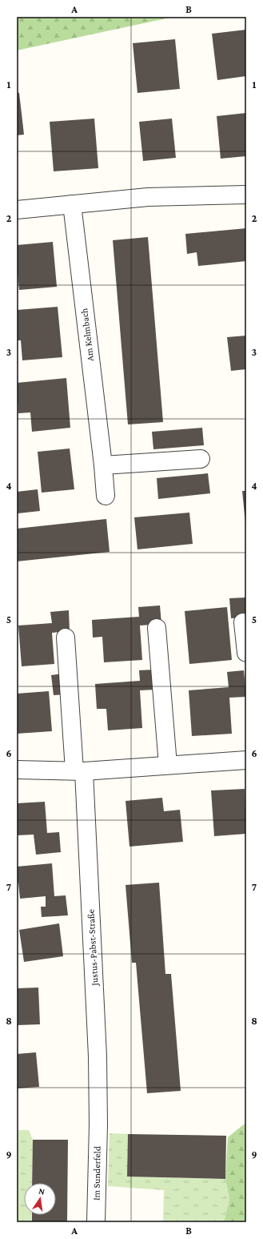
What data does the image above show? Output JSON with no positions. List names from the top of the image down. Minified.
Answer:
{"streets":{"street":["Am Kelmbach","Justus-Pabst-Straße","Im Sunderfeld"]},"crossings":[["Justus-Pabst-Straße","Im Sunderfeld"]],"north":"top","grid":{"columns":["A","B"],"rows":["1","2","3","4","5","6","7","8","9"]}}
